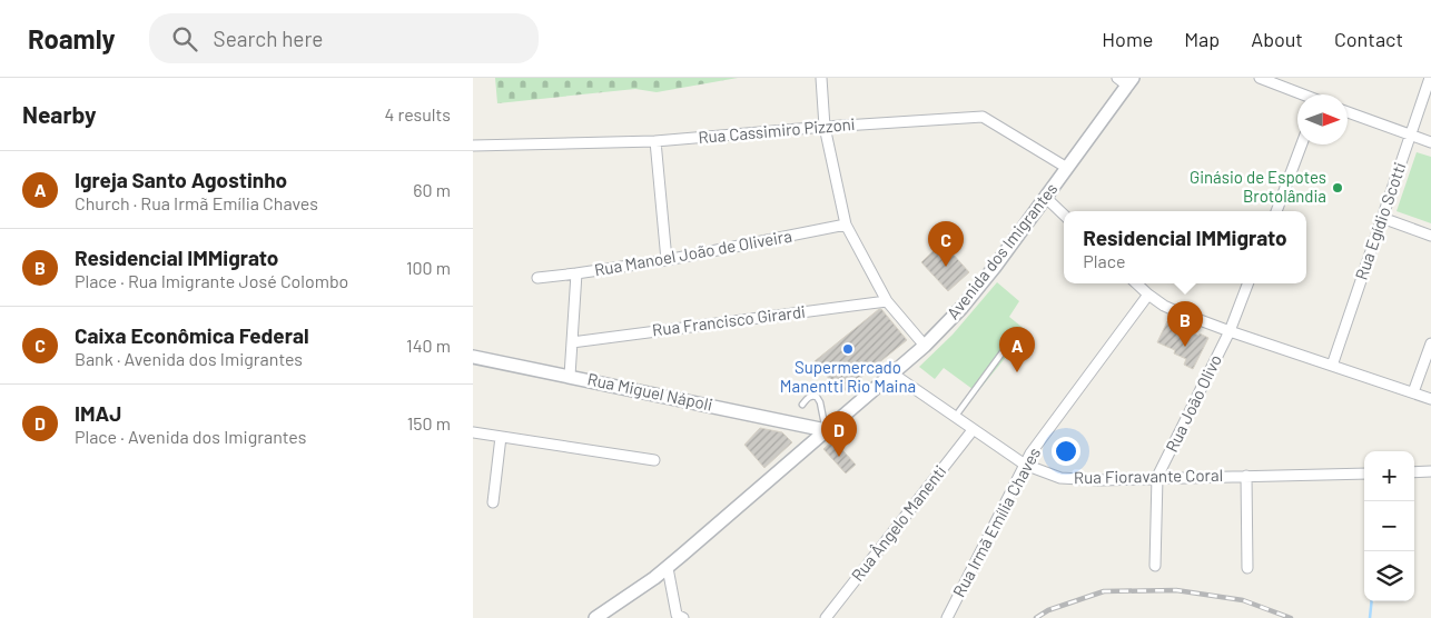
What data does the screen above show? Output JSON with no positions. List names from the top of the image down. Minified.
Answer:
{"streets":{"street":["Rua Cassimiro Pizzoni","Rua Egídio Scotti","Avenida dos Imigrantes","Rua Manoel João de Oliveira","Rua Francisco Girardi","Rua Miguel Nápoli","Rua João Olivo","Rua Fioravante Coral","Rua Irmã Emília Chaves","Rua Ângelo Manenti"]},"crossings":[["Rua Cassimiro Pizzoni","Avenida dos Imigrantes"],["Avenida dos Imigrantes","Rua Miguel Nápoli"],["Avenida dos Imigrantes","Rua Fioravante Coral"],["Rua Manoel João de Oliveira","Rua Francisco Girardi"],["Rua Manoel João de Oliveira","Rua Miguel Nápoli"],["Rua João Olivo","Rua Fioravante Coral"],["Rua Fioravante Coral","Rua Irmã Emília Chaves"],["Rua Fioravante Coral","Rua Ângelo Manenti"]],"places":["Ginásio de Espotes Brotolândia","Supermercado Manentti Rio Maina"],"north":"right","page":{"header":"Roamly","search":"Search here","nav":["Home","Map","About","Contact"],"heading":["Nearby","4 results"],"list":[{"mark":"A","name":"Igreja Santo Agostinho","note":"Church · Rua Irmã Emília Chaves","value":"60 m"},{"mark":"B","name":"Residencial IMMigrato","note":"Place · Rua Imigrante José Colombo","value":"100 m"},{"mark":"C","name":"Caixa Econômica Federal","note":"Bank · Avenida dos Imigrantes","value":"140 m"},{"mark":"D","name":"IMAJ","note":"Place · Avenida dos Imigrantes","value":"150 m"}],"popup":["Residencial IMMigrato","Place"],"pins":["C","B","A","D"],"map_buttons":["+","−"]}}
